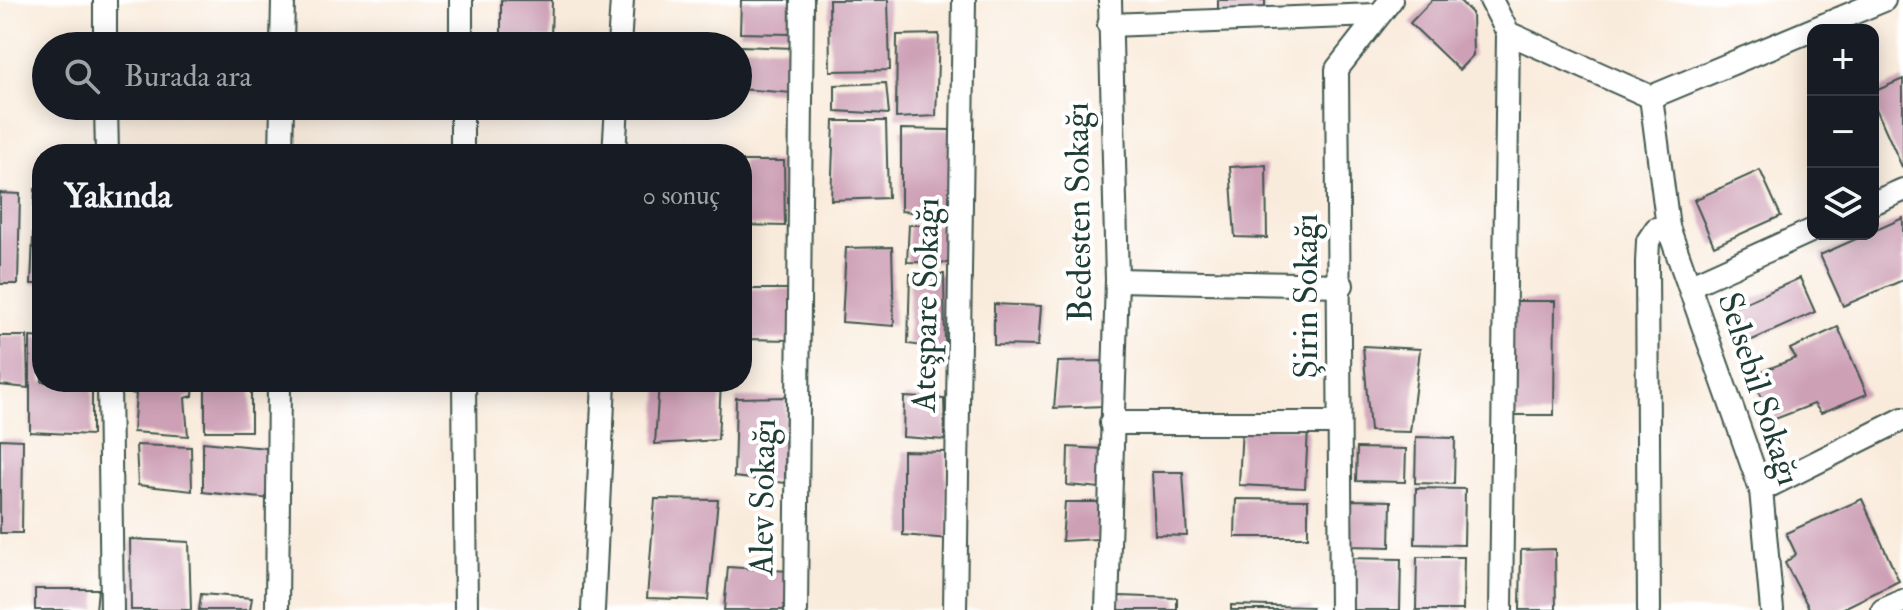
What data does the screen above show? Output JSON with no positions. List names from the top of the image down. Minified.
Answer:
{"streets":{"street":["Bedesten Sokağı","Şirin Sokağı","Ateşpare Sokağı","Selsebil Sokağı","Alev Sokağı"]},"page":{"map_buttons":["+","−"],"search":"Burada ara","heading":["Yakında","0 sonuç"]}}
